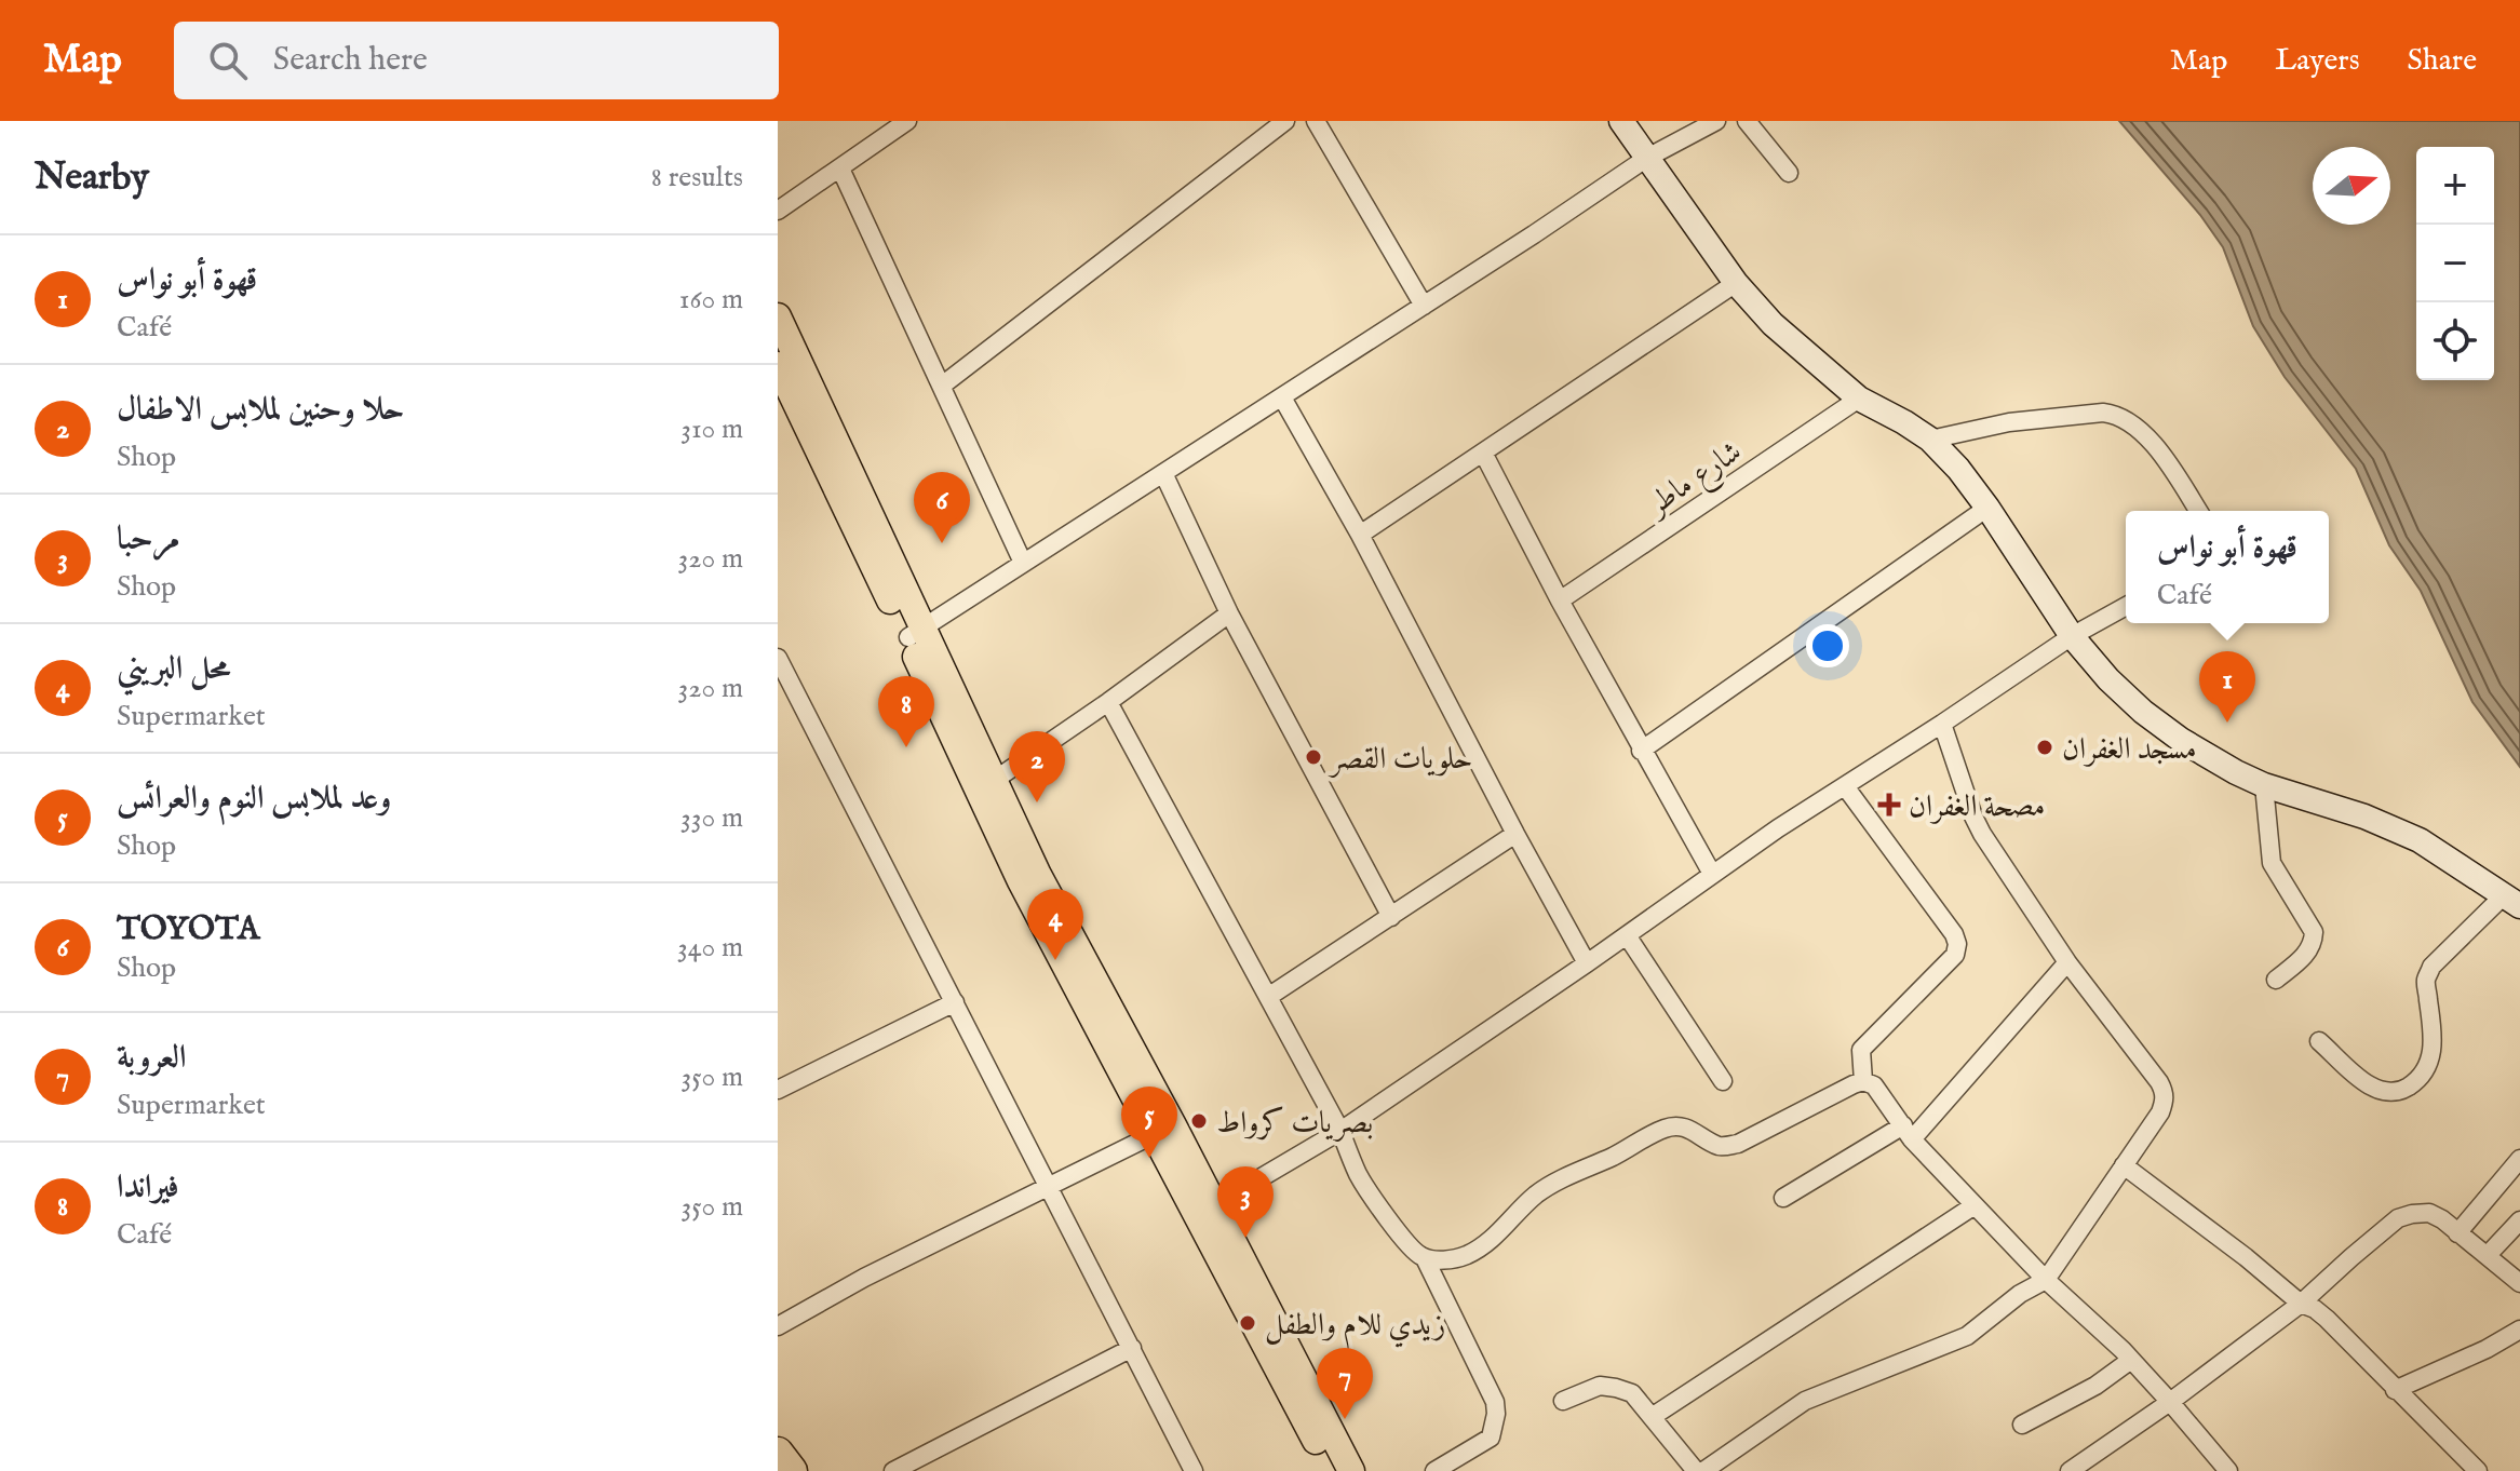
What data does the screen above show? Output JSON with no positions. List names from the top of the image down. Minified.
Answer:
{"streets":{"street":["شارع ماطر"]},"places":{"other":["مسجد الغفران","حلويات القصر","بصريات كرواط","زيدي للام والطفل"],"health":["مصحة الغفران"]},"north":"right","page":{"header":"Map","search":"Search here","nav":["Map","Layers","Share"],"heading":["Nearby","8 results"],"map_buttons":["+","−"],"list":[{"mark":"1","name":"قهوة أبو نواس","note":"Café","value":"160 m"},{"mark":"2","name":"حلا وحنين لملابس الاطفال","note":"Shop","value":"310 m"},{"mark":"3","name":"مرحبا","note":"Shop","value":"320 m"},{"mark":"4","name":"محل البريني","note":"Supermarket","value":"320 m"},{"mark":"5","name":"وعد لملابس النوم والعرائس","note":"Shop","value":"330 m"},{"mark":"6","name":"TOYOTA","note":"Shop","value":"340 m"},{"mark":"7","name":"العروبة","note":"Supermarket","value":"350 m"},{"mark":"8","name":"فيراندا","note":"Café","value":"350 m"}],"pins":["6","1","8","2","4","5","3","7"],"popup":["قهوة أبو نواس","Café"]}}
